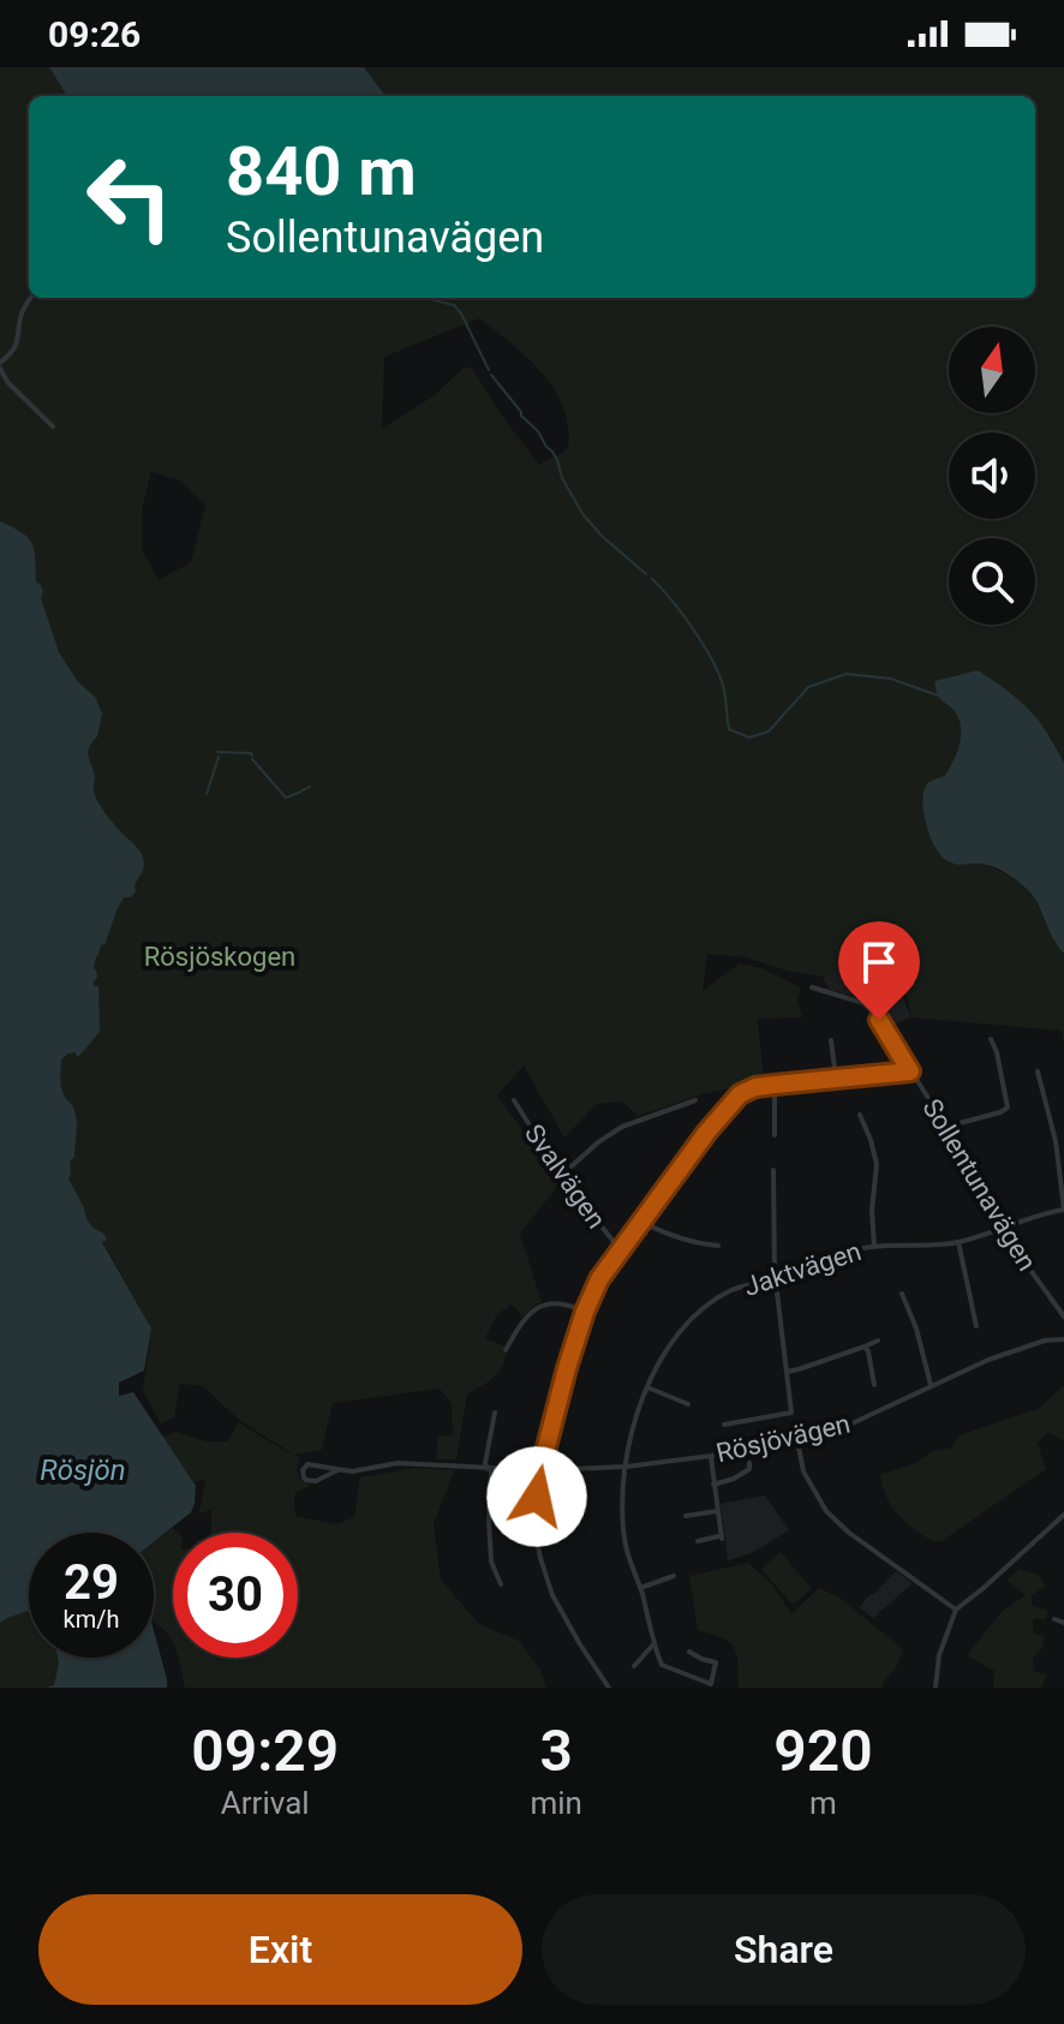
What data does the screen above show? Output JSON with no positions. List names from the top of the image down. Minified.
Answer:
{"streets":{"street":["Svalvägen","Sollentunavägen","Jaktvägen","Rösjövägen"]},"crossings":[["Sollentunavägen","Jaktvägen"],["Jaktvägen","Rösjövägen"]],"water":["Rösjön"],"parks":["Rösjöskogen"],"north":"top","page":{"status":"09:26","turn":["840 m","Sollentunavägen"],"speed":"29 km/h","limit":"30","eta":["09:29","Arrival","3","min","920","m"],"buttons":["Exit","Share"]}}
